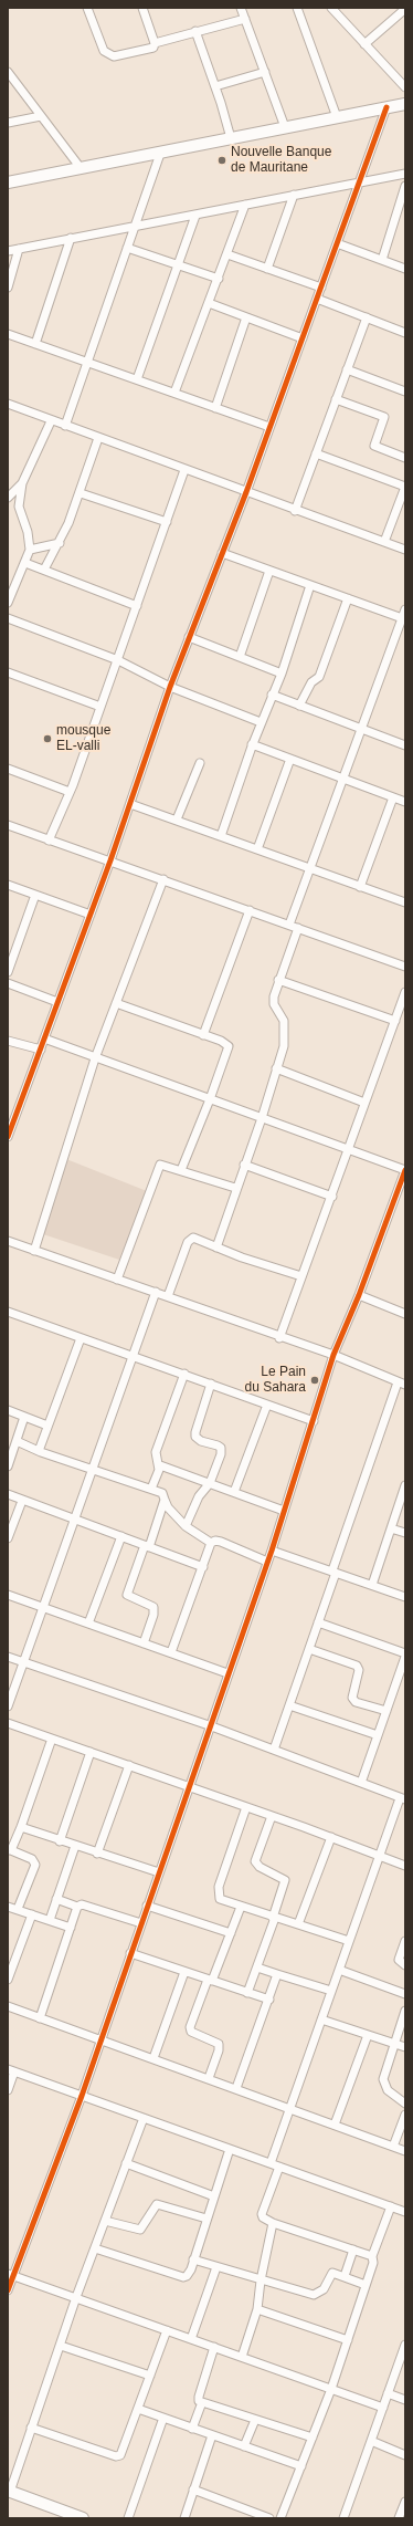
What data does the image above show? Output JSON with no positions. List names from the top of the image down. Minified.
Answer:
{"places":["Nouvelle Banque de Mauritane","mousque EL-valli","Le Pain du Sahara"]}
